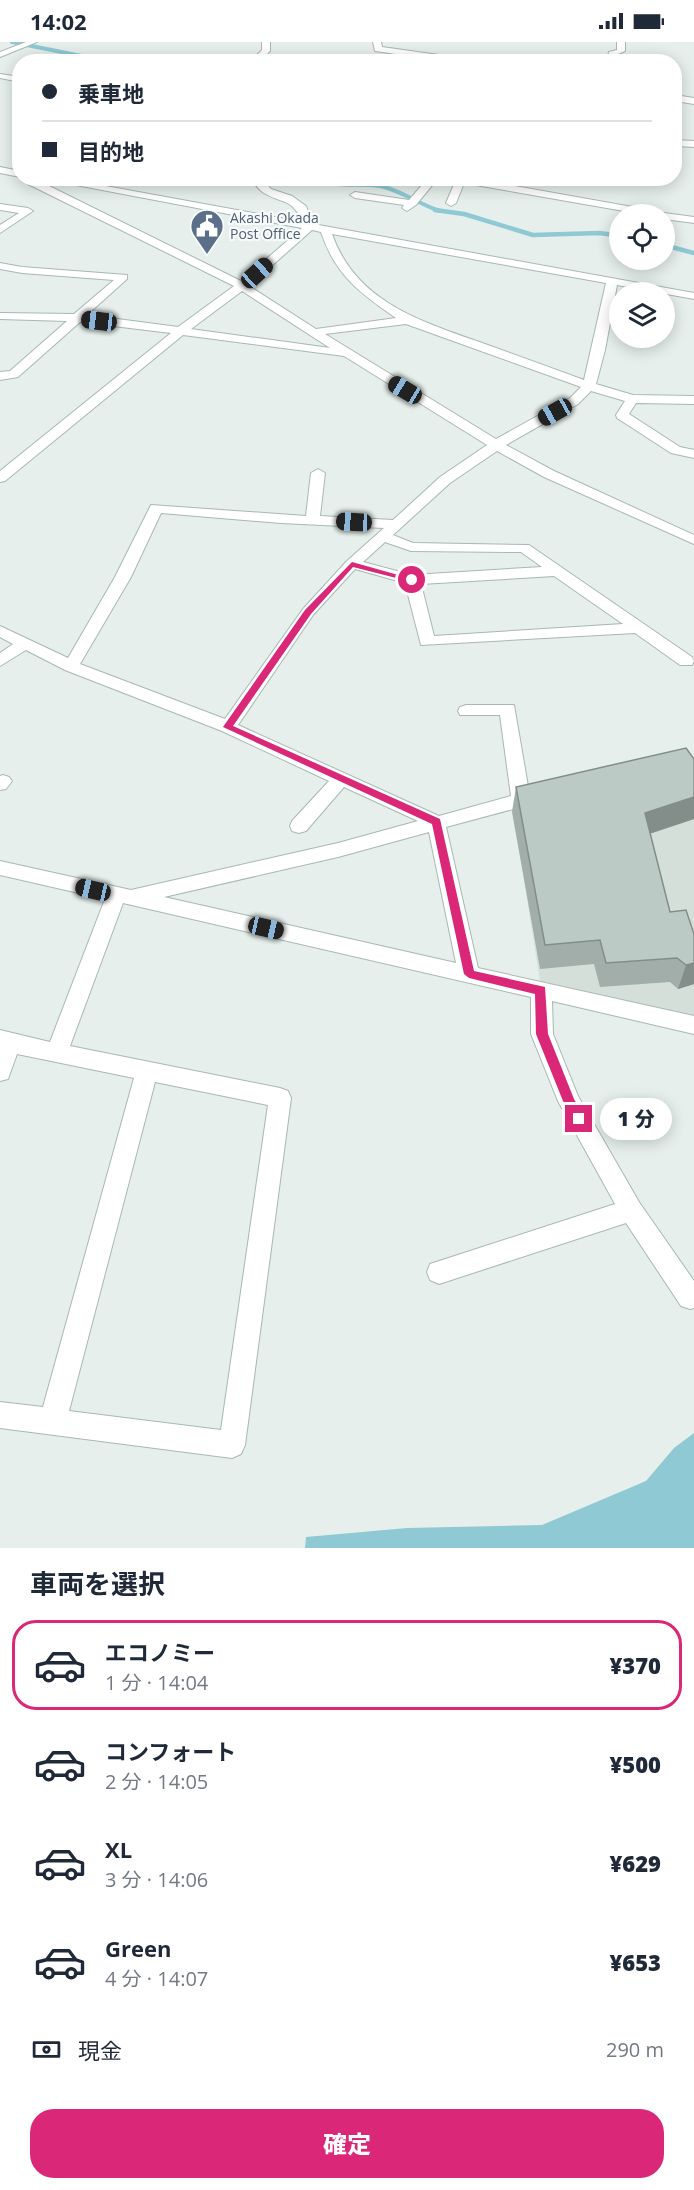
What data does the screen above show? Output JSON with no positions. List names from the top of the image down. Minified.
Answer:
{"places":{"public building":["Akashi Okada Post Office"]},"page":{"status":"14:02","banner":["乗車地","目的地"],"bubble":"1 分","heading":"車両を選択","list":[{"name":"エコノミー","note":"1 分 · 14:04","value":"¥370"},{"name":"コンフォート","note":"2 分 · 14:05","value":"¥500"},{"name":"XL","note":"3 分 · 14:06","value":"¥629"},{"name":"Green","note":"4 分 · 14:07","value":"¥653"}],"pay":["現金","290 m"],"buttons":"確定"}}
